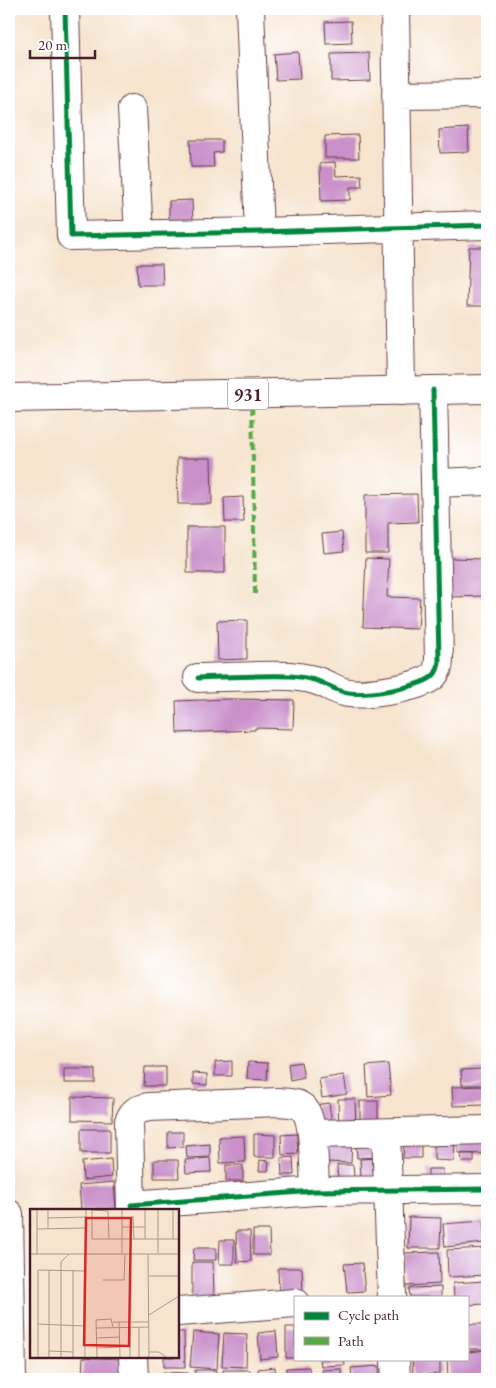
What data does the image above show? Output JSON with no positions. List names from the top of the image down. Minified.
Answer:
{"streets":{"main road":["931"]},"legend":["Cycle path","Path"],"scale_bar":"20 m"}
